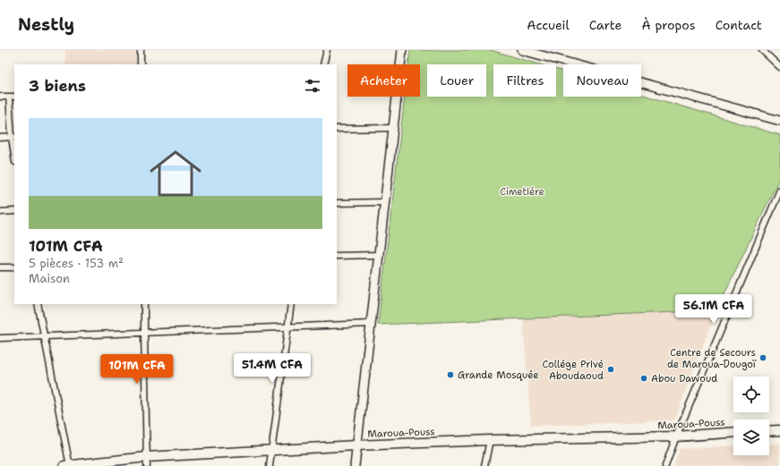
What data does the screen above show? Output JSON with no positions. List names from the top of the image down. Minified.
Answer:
{"streets":{"main road":["Maroua-Pouss"]},"parks":["Cimetiére"],"places":["Centre de Secours de Maroua-Dougoï","Collége Privé Aboudaoud","Grande Mosquée","Abou Dawoud"],"page":{"header":"Nestly","nav":["Accueil","Carte","À propos","Contact"],"chip":["Acheter","Louer","Filtres","Nouveau"],"heading":"3 biens","list":[{"name":"101M CFA","note":"5 pièces · 153 m² · Maison"}],"price":["56.1M CFA","51.4M CFA","101M CFA"]}}
